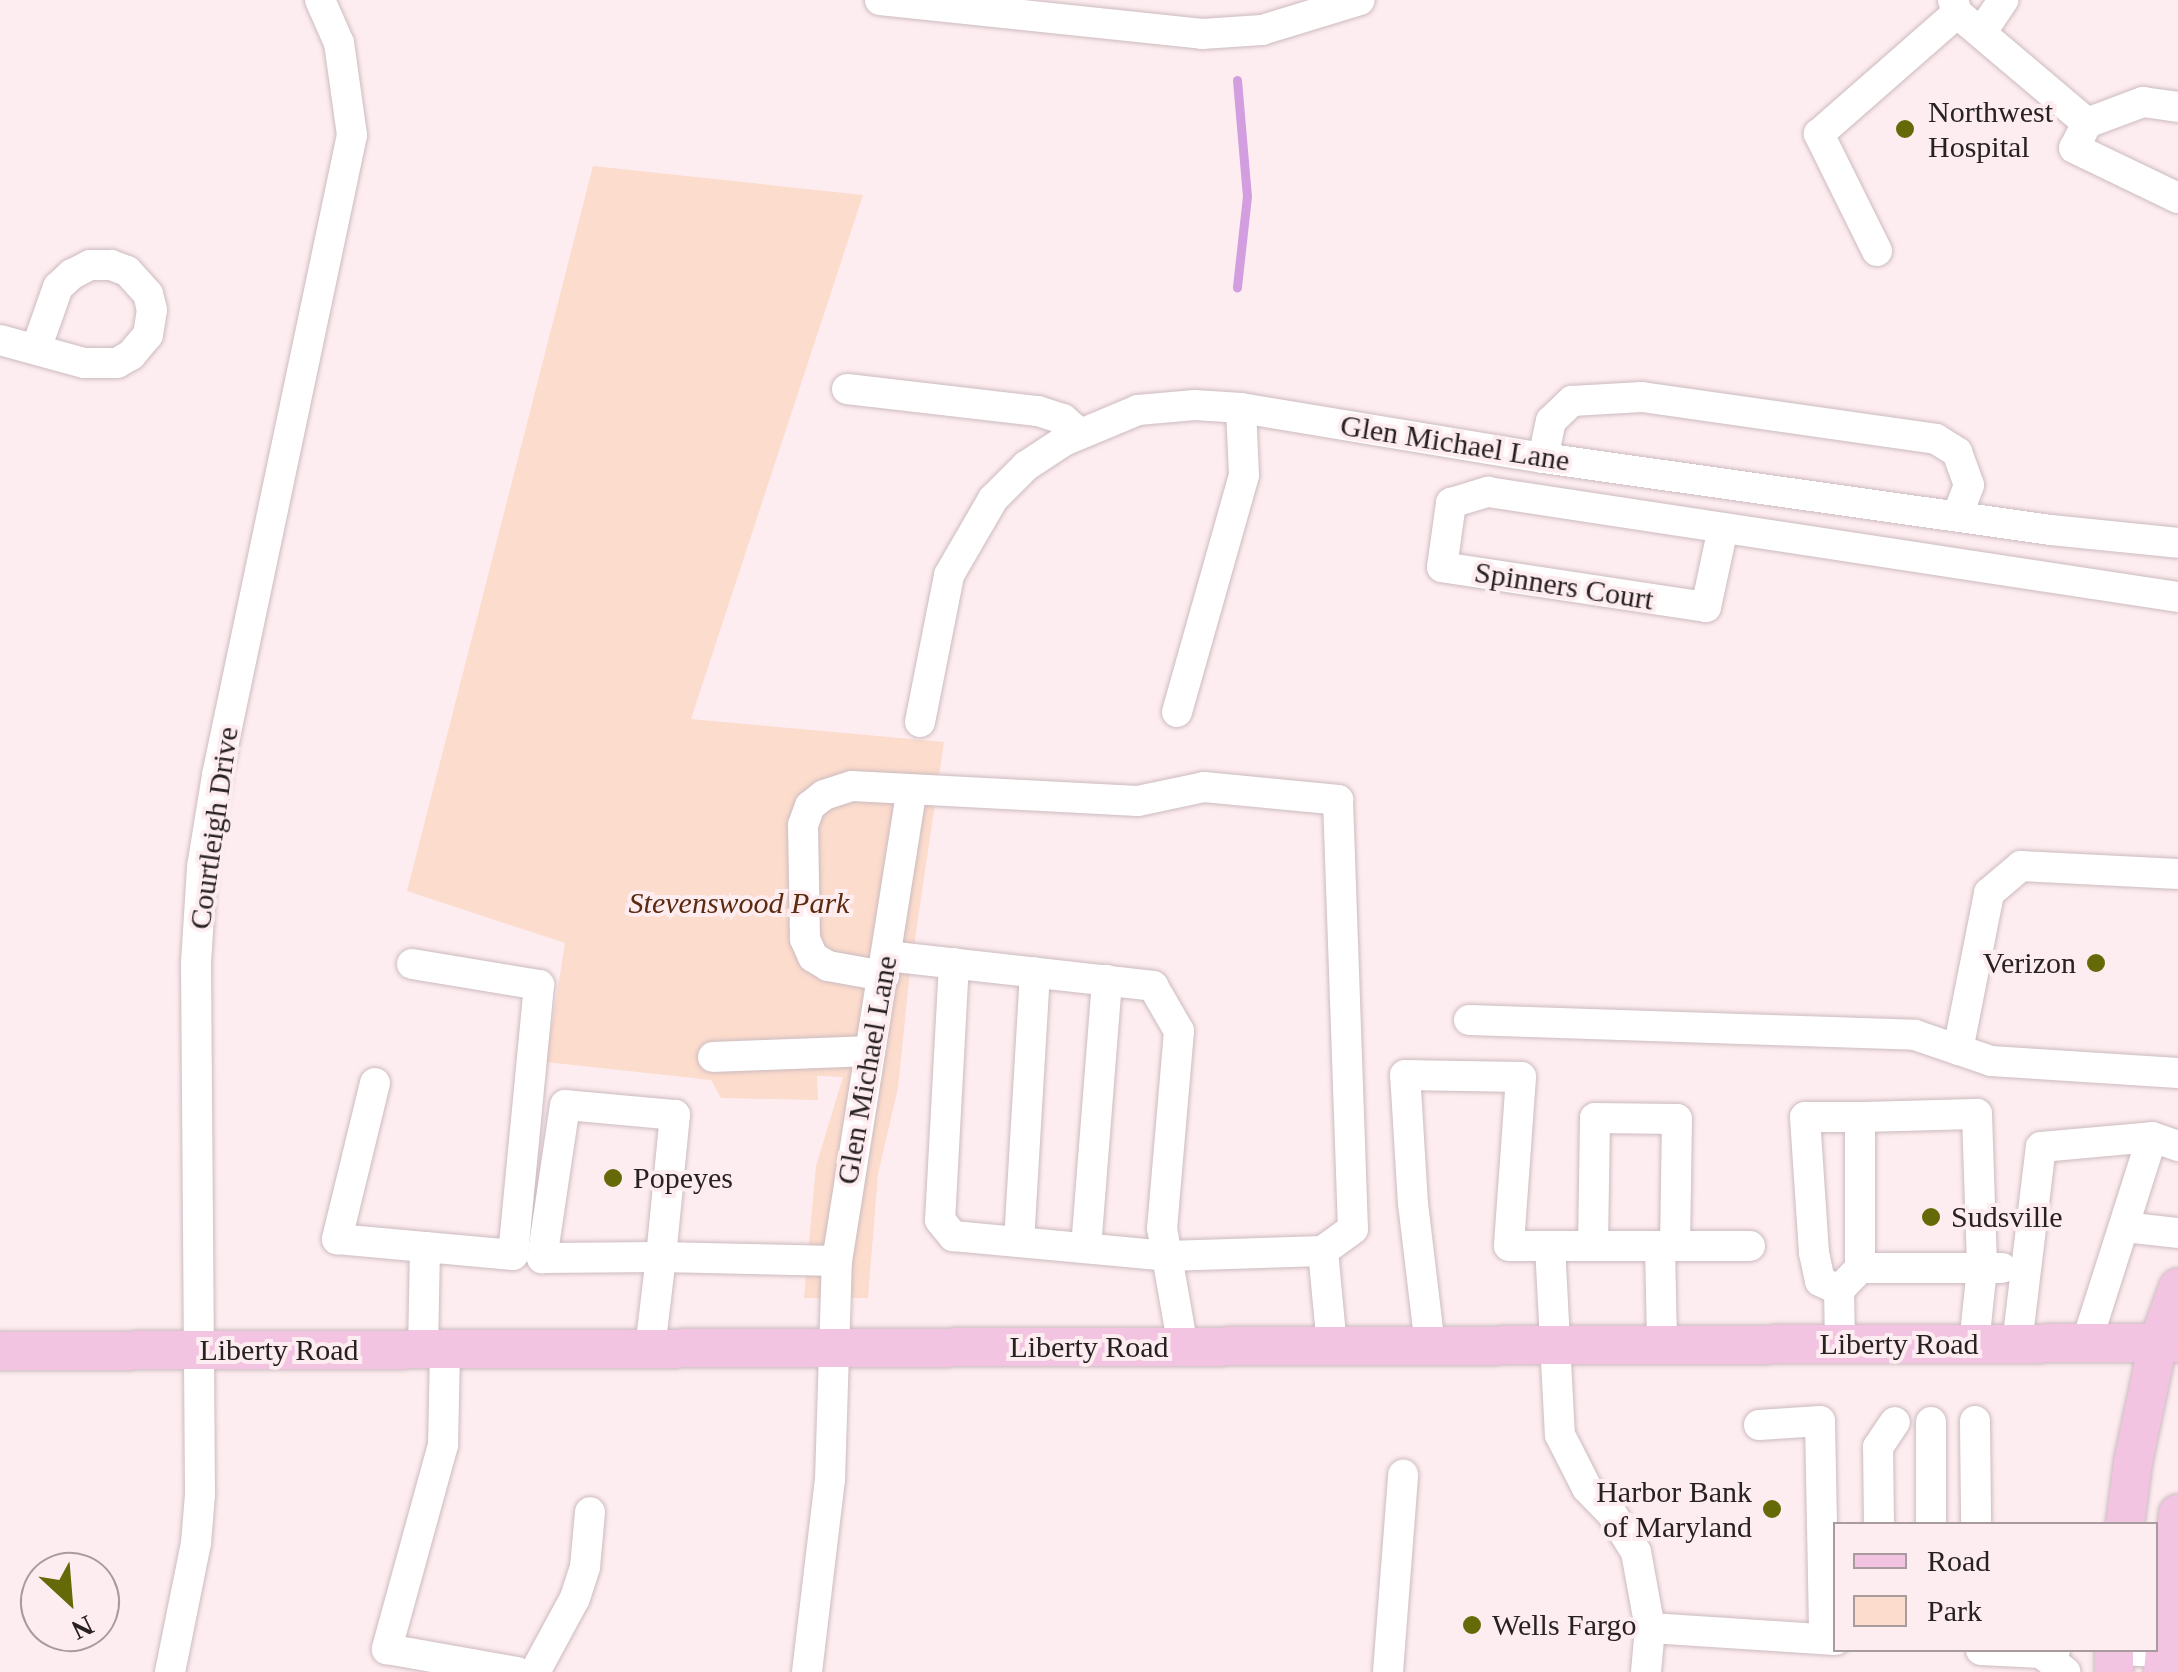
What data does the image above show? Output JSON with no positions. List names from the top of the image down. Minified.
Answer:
{"streets":{"main road":["Liberty Road"],"street":["Glen Michael Lane","Spinners Court","Courtleigh Drive"]},"crossings":[["Glen Michael Lane","Liberty Road"],["Courtleigh Drive","Liberty Road"]],"parks":["Stevenswood Park"],"places":["Northwest Hospital","Verizon","Popeyes","Sudsville","Harbor Bank of Maryland","Wells Fargo"],"legend":["Road","Park"],"north":"bottom right"}
